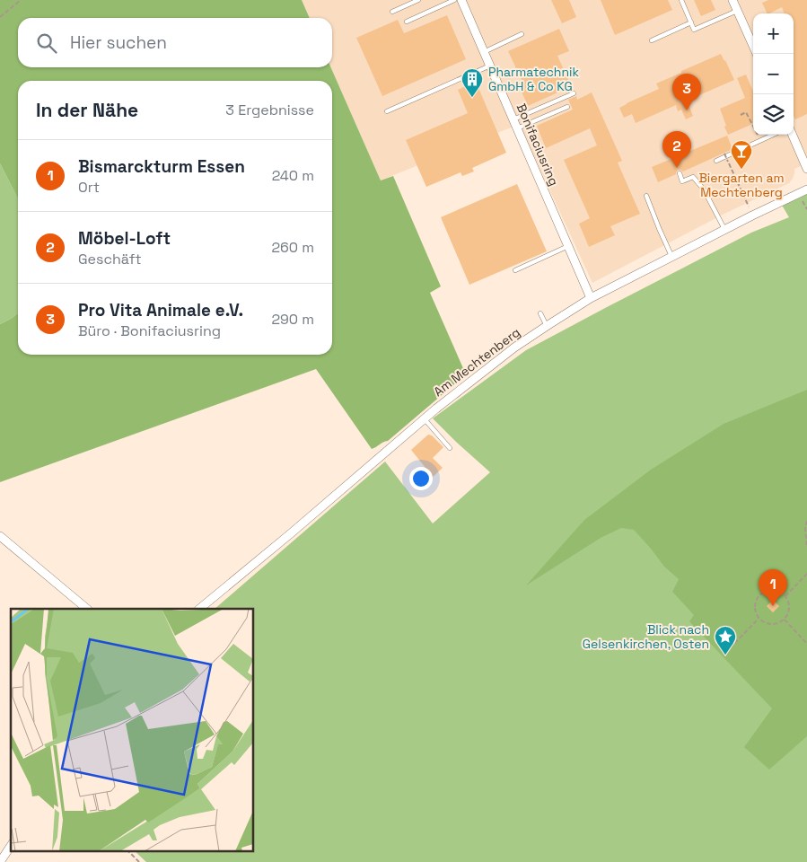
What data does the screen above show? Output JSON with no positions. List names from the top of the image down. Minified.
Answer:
{"streets":{"street":["Bonifaciusring","Am Mechtenberg"]},"crossings":[["Bonifaciusring","Am Mechtenberg"]],"places":{"building":["Pharmatechnik GmbH & Co KG"],"bar":["Biergarten am Mechtenberg"],"place":["Blick nach Gelsenkirchen, Osten"]},"page":{"map_buttons":["+","−"],"search":"Hier suchen","pins":["3","2","1"],"heading":["In der Nähe","3 Ergebnisse"],"list":[{"mark":"1","name":"Bismarckturm Essen","note":"Ort","value":"240 m"},{"mark":"2","name":"Möbel-Loft","note":"Geschäft","value":"260 m"},{"mark":"3","name":"Pro Vita Animale e.V.","note":"Büro · Bonifaciusring","value":"290 m"}]}}
